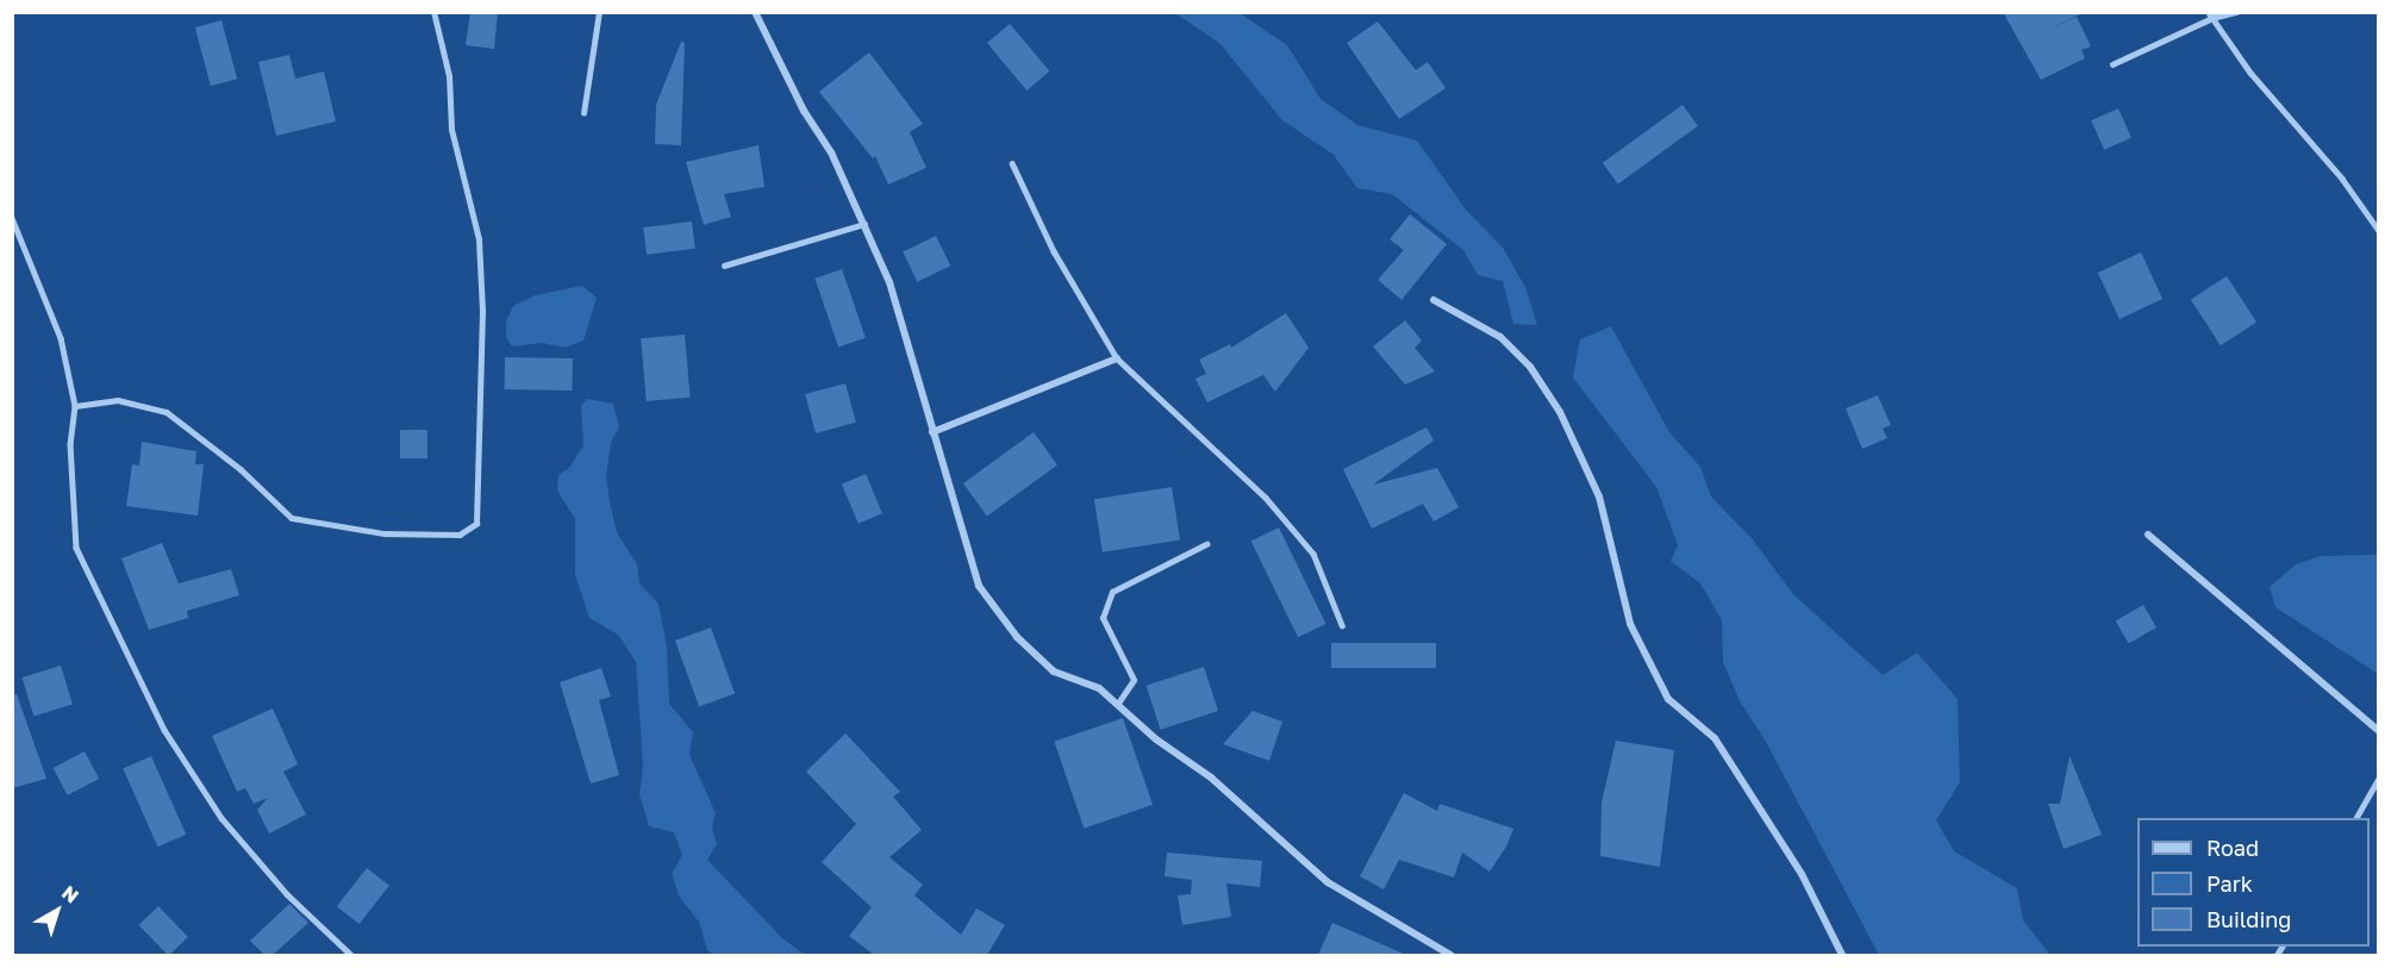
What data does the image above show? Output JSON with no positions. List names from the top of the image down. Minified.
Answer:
{"legend":["Road","Park","Building"],"north":"top right"}
